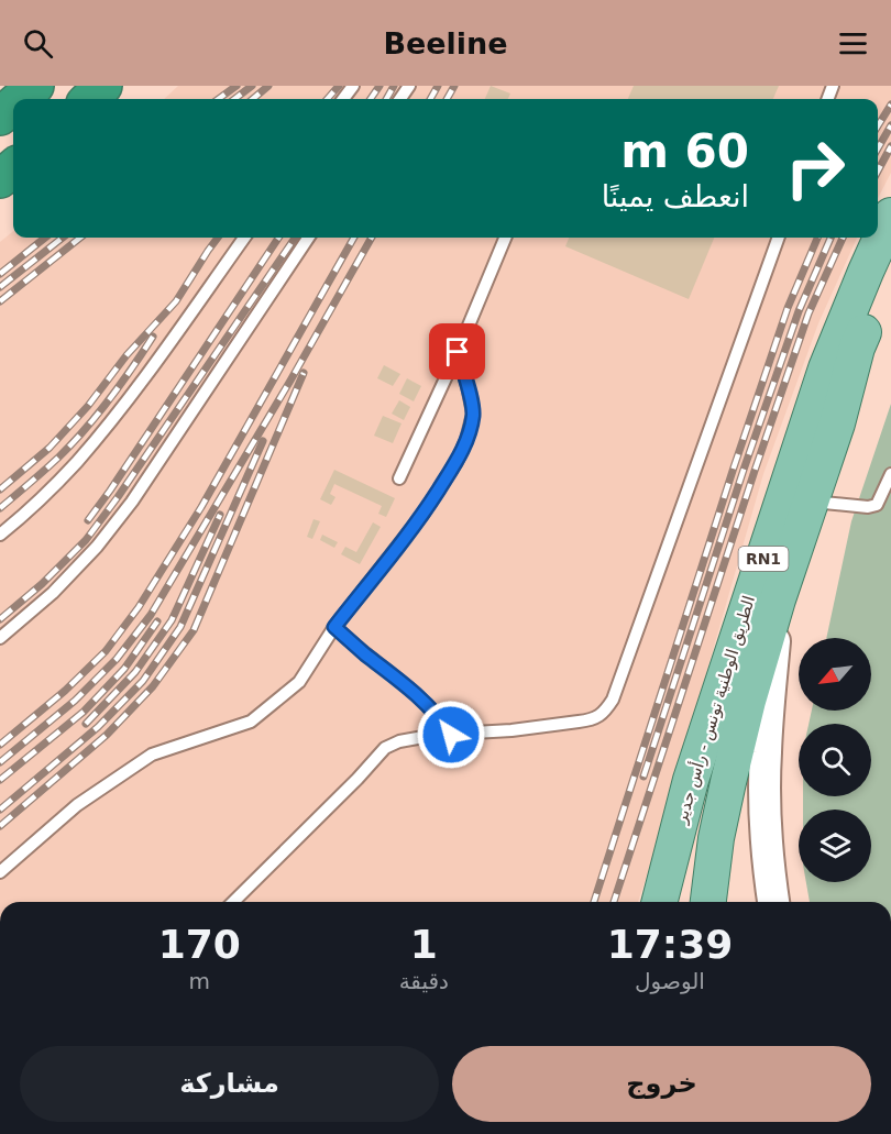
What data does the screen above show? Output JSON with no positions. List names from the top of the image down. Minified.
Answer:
{"streets":{"main road":["RN1","الطريق الوطنية تونس - رأس جدير"]},"north":"bottom left","page":{"header":"Beeline","turn":["60 m","انعطف يمينًا"],"eta":["17:39","الوصول","1","دقيقة","170","m"],"buttons":["خروج","مشاركة"]}}
